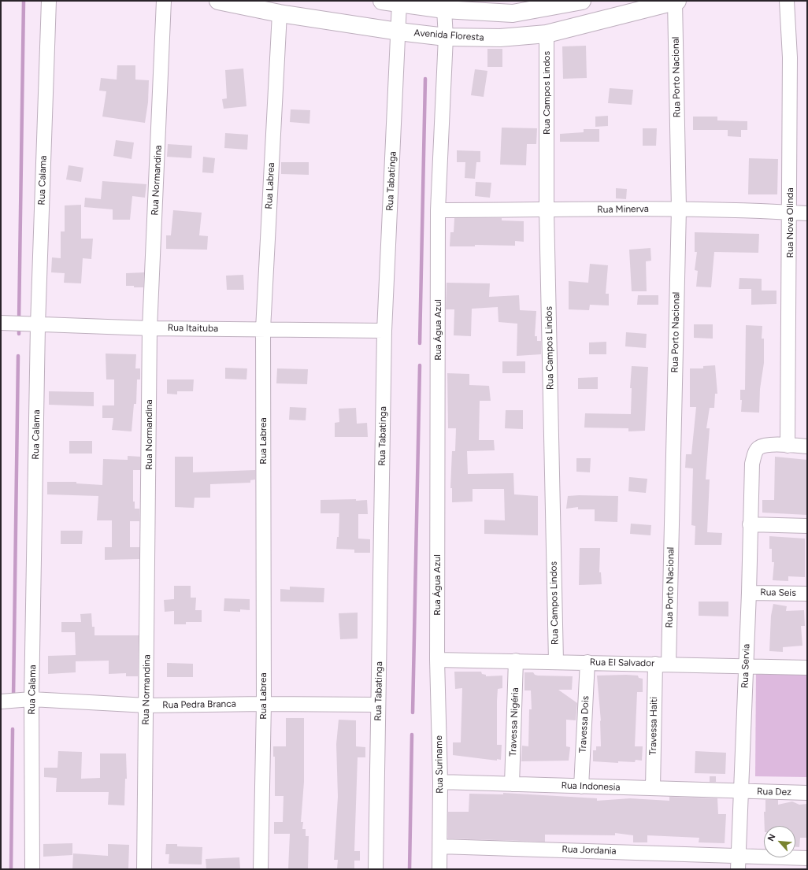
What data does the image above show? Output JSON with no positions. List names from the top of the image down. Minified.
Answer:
{"streets":{"street":["Avenida Floresta","Rua Porto Nacional","Rua Campos Lindos","Rua Calama","Rua Normandina","Rua Tabatinga","Rua Labrea","Rua Minerva","Rua Nova Olinda","Rua Itaituba","Rua Água Azul","Rua Seis","Rua El Salvador","Rua Servia","Rua Pedra Branca","Travessa Nigéria","Travessa Dois","Travessa Haiti","Rua Suriname","Rua Indonesia","Rua Dez","Rua Jordania"]},"crossings":[["Avenida Floresta","Rua Porto Nacional"],["Avenida Floresta","Rua Campos Lindos"],["Avenida Floresta","Rua Tabatinga"],["Avenida Floresta","Rua Labrea"],["Avenida Floresta","Rua Água Azul"],["Rua Porto Nacional","Rua Minerva"],["Rua Porto Nacional","Rua El Salvador"],["Rua Porto Nacional","Travessa Haiti"],["Rua Campos Lindos","Rua Minerva"],["Rua Campos Lindos","Rua El Salvador"],["Rua Calama","Rua Itaituba"],["Rua Calama","Rua Pedra Branca"],["Rua Normandina","Rua Itaituba"],["Rua Normandina","Rua Pedra Branca"],["Rua Tabatinga","Rua Itaituba"],["Rua Tabatinga","Rua Pedra Branca"],["Rua Labrea","Rua Itaituba"],["Rua Labrea","Rua Pedra Branca"],["Rua Minerva","Rua Nova Olinda"],["Rua Minerva","Rua Água Azul"],["Rua Nova Olinda","Rua Servia"],["Rua Água Azul","Rua El Salvador"],["Rua Água Azul","Rua Suriname"],["Rua Seis","Rua Servia"],["Rua El Salvador","Rua Servia"],["Rua El Salvador","Travessa Nigéria"],["Rua El Salvador","Travessa Dois"],["Rua El Salvador","Travessa Haiti"],["Rua El Salvador","Rua Suriname"],["Rua Servia","Rua Indonesia"],["Rua Servia","Rua Dez"],["Rua Servia","Rua Jordania"],["Travessa Nigéria","Rua Indonesia"],["Travessa Dois","Rua Indonesia"],["Travessa Haiti","Rua Indonesia"],["Rua Suriname","Rua Indonesia"],["Rua Suriname","Rua Jordania"],["Rua Indonesia","Rua Dez"]],"north":"top left"}
